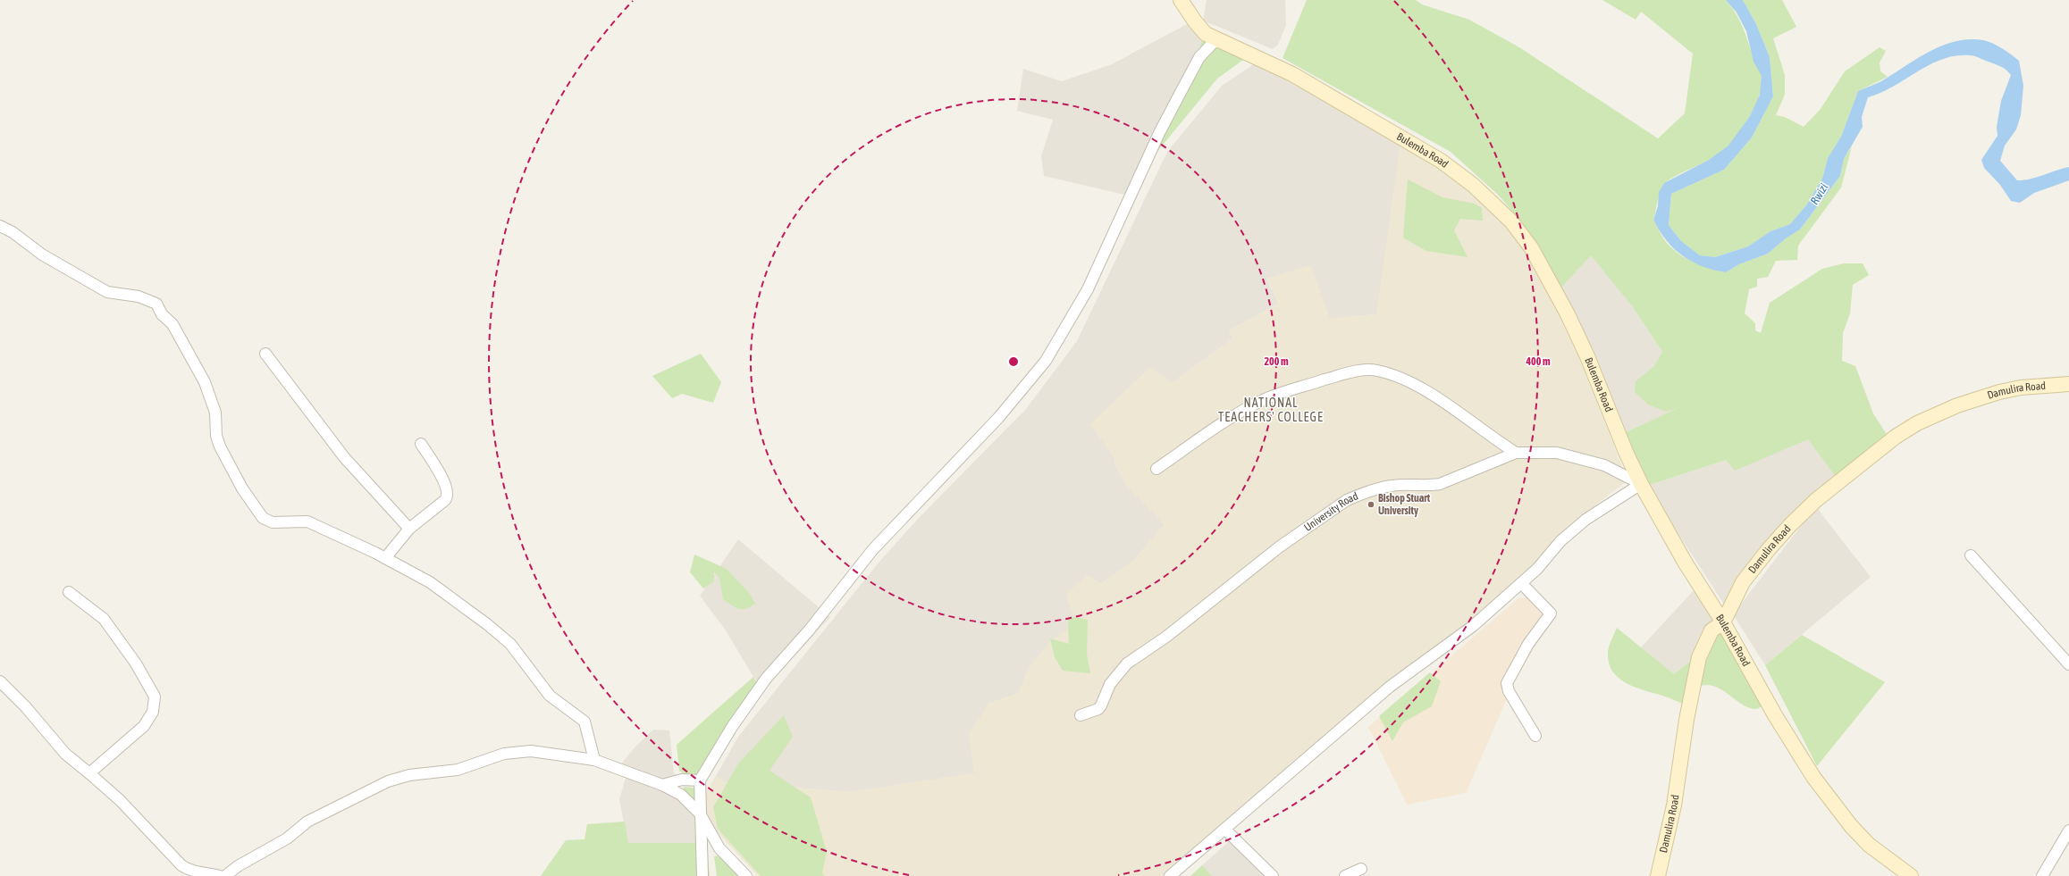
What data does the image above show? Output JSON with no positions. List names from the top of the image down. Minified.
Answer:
{"streets":{"main road":["Bulemba Road","Damulira Road"],"street":["University Road"]},"crossings":[["Bulemba Road","Damulira Road"],["Bulemba Road","University Road"]],"districts":["NATIONAL TEACHERS' COLLEGE"],"water":["Rwizi"],"places":["Bishop Stuart University"],"rings":["200 m","400 m"]}
